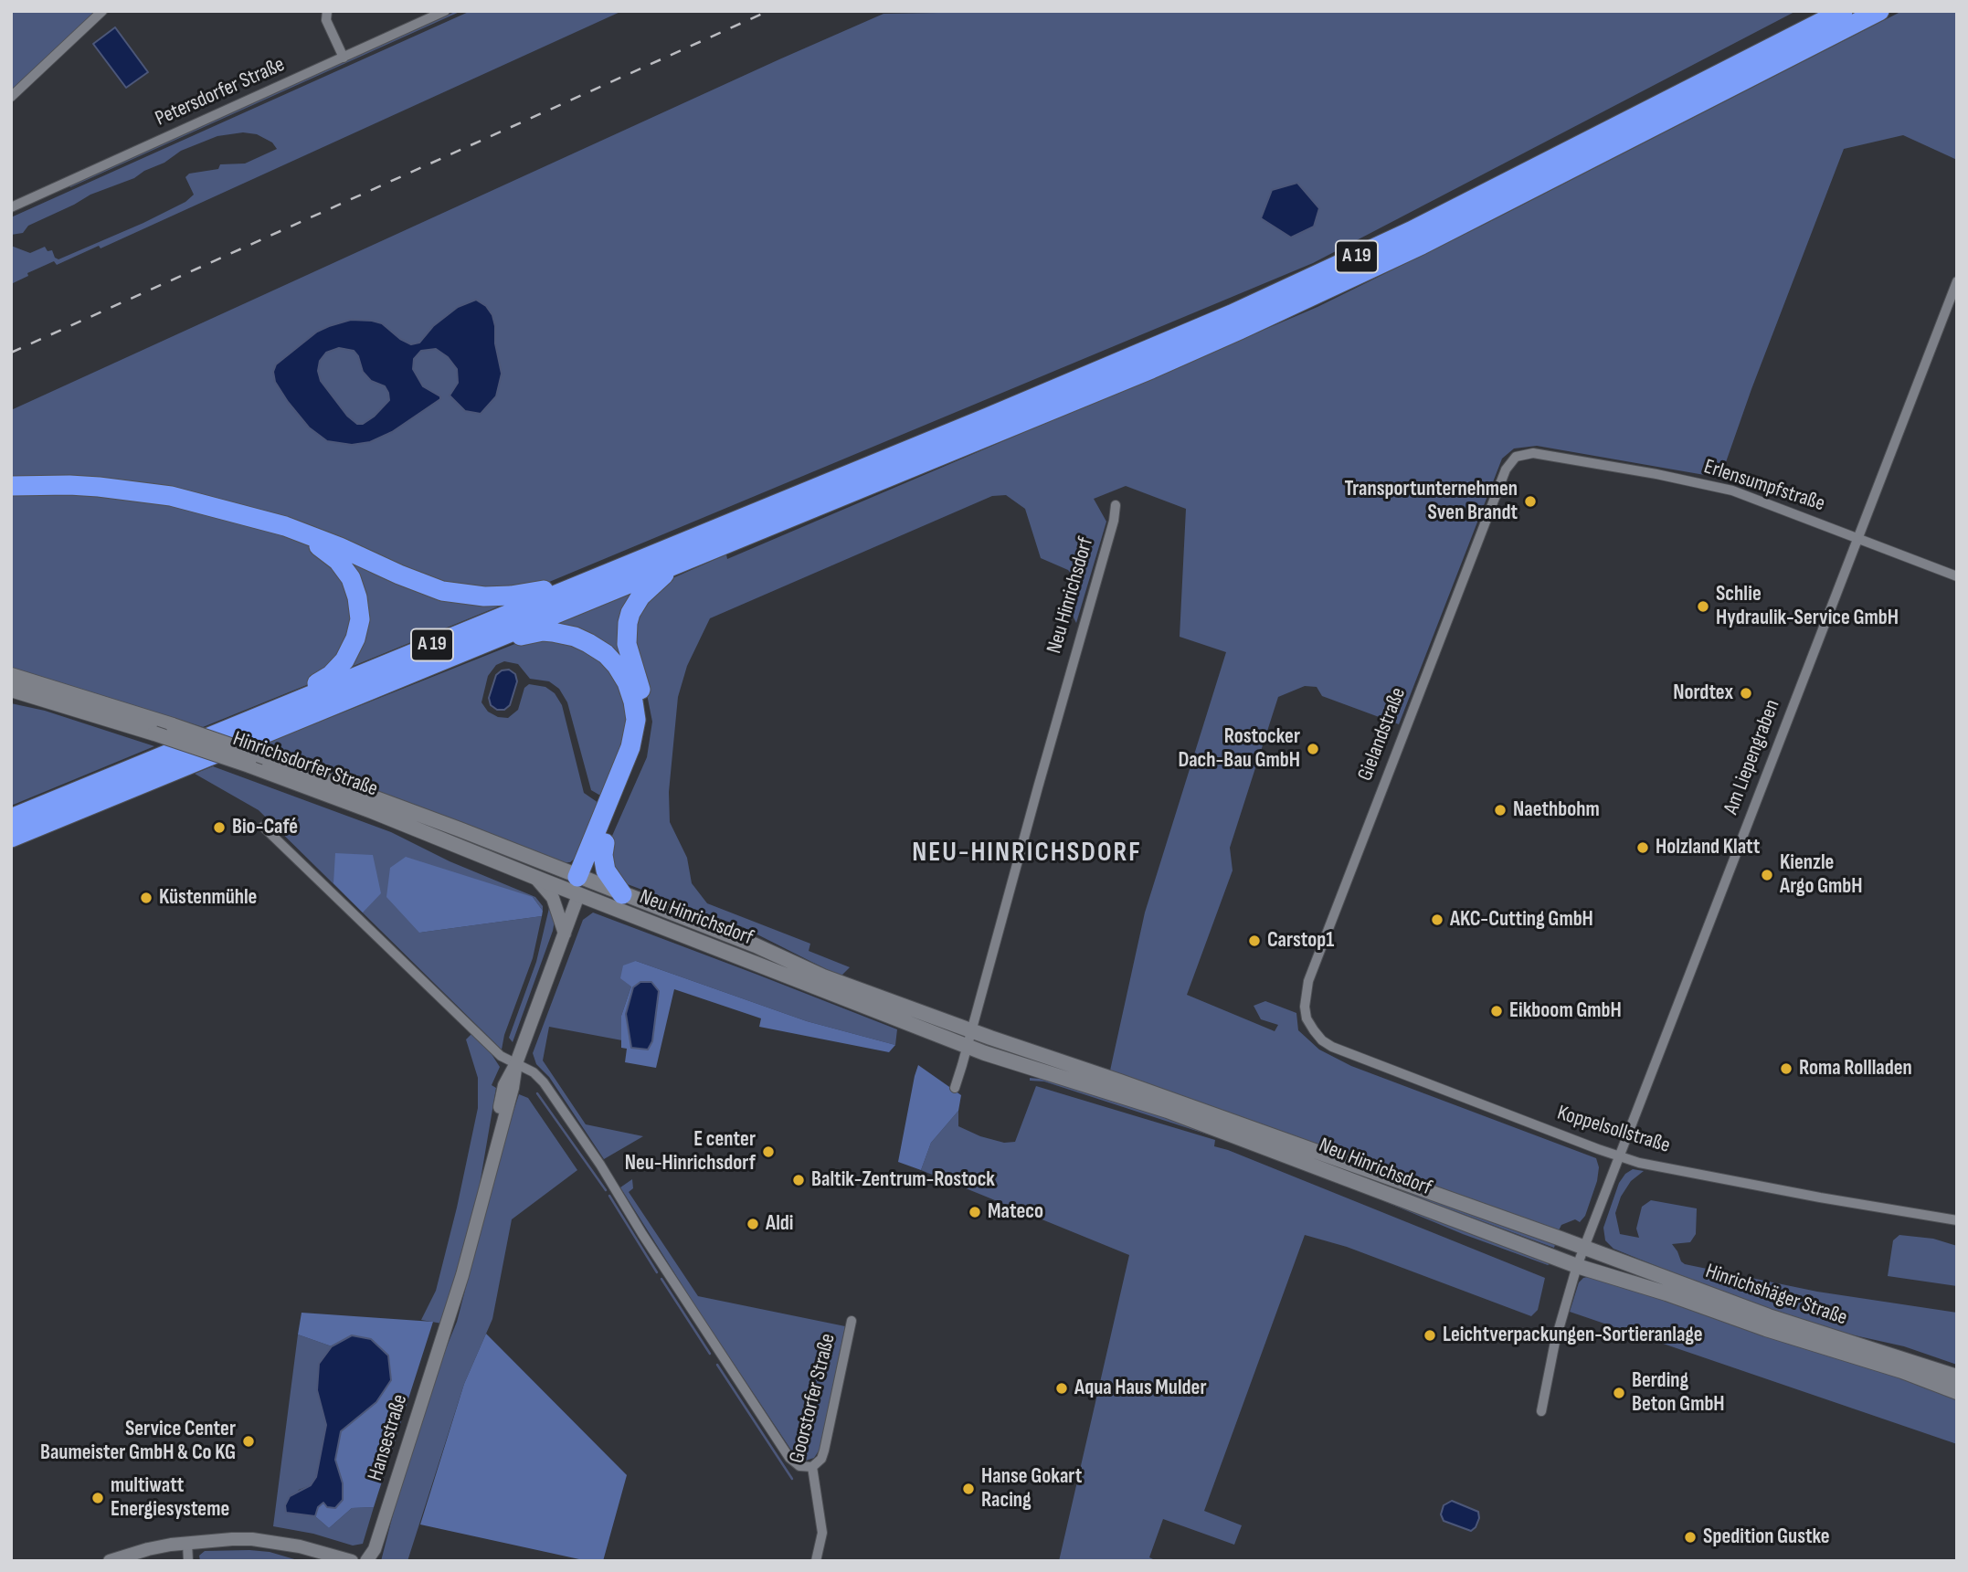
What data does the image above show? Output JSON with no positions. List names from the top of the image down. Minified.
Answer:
{"streets":{"highway":["A 19"],"main road":["Neu Hinrichsdorf","Hinrichsdorfer Straße","Hinrichshäger Straße"],"street":["Petersdorfer Straße","Erlensumpfstraße","Gielandstraße","Am Liepengraben","Koppelsollstraße","Goorstorfer Straße","Hansestraße"]},"crossings":[["Erlensumpfstraße","Gielandstraße"],["Erlensumpfstraße","Am Liepengraben"],["Neu Hinrichsdorf","Am Liepengraben"],["Neu Hinrichsdorf","Hinrichsdorfer Straße"],["Neu Hinrichsdorf","Hinrichshäger Straße"],["Gielandstraße","Koppelsollstraße"],["Am Liepengraben","Koppelsollstraße"],["Am Liepengraben","Hinrichshäger Straße"]],"districts":["NEU-HINRICHSDORF"],"places":["Transportunternehmen Sven Brandt","Schlie Hydraulik-Service GmbH","Nordtex","Rostocker Dach-Bau GmbH","Naethbohm","Bio-Café","Holzland Klatt","Kienzle Argo GmbH","Küstenmühle","AKC-Cutting GmbH","Carstop1","Eikboom GmbH","Roma Rollladen","E center Neu-Hinrichsdorf","Baltik-Zentrum-Rostock","Mateco","Aldi","Leichtverpackungen-Sortieranlage","Aqua Haus Mulder","Berding Beton GmbH","Service Center Baumeister GmbH & Co KG","Hanse Gokart Racing","multiwatt Energiesysteme","Spedition Gustke"]}
